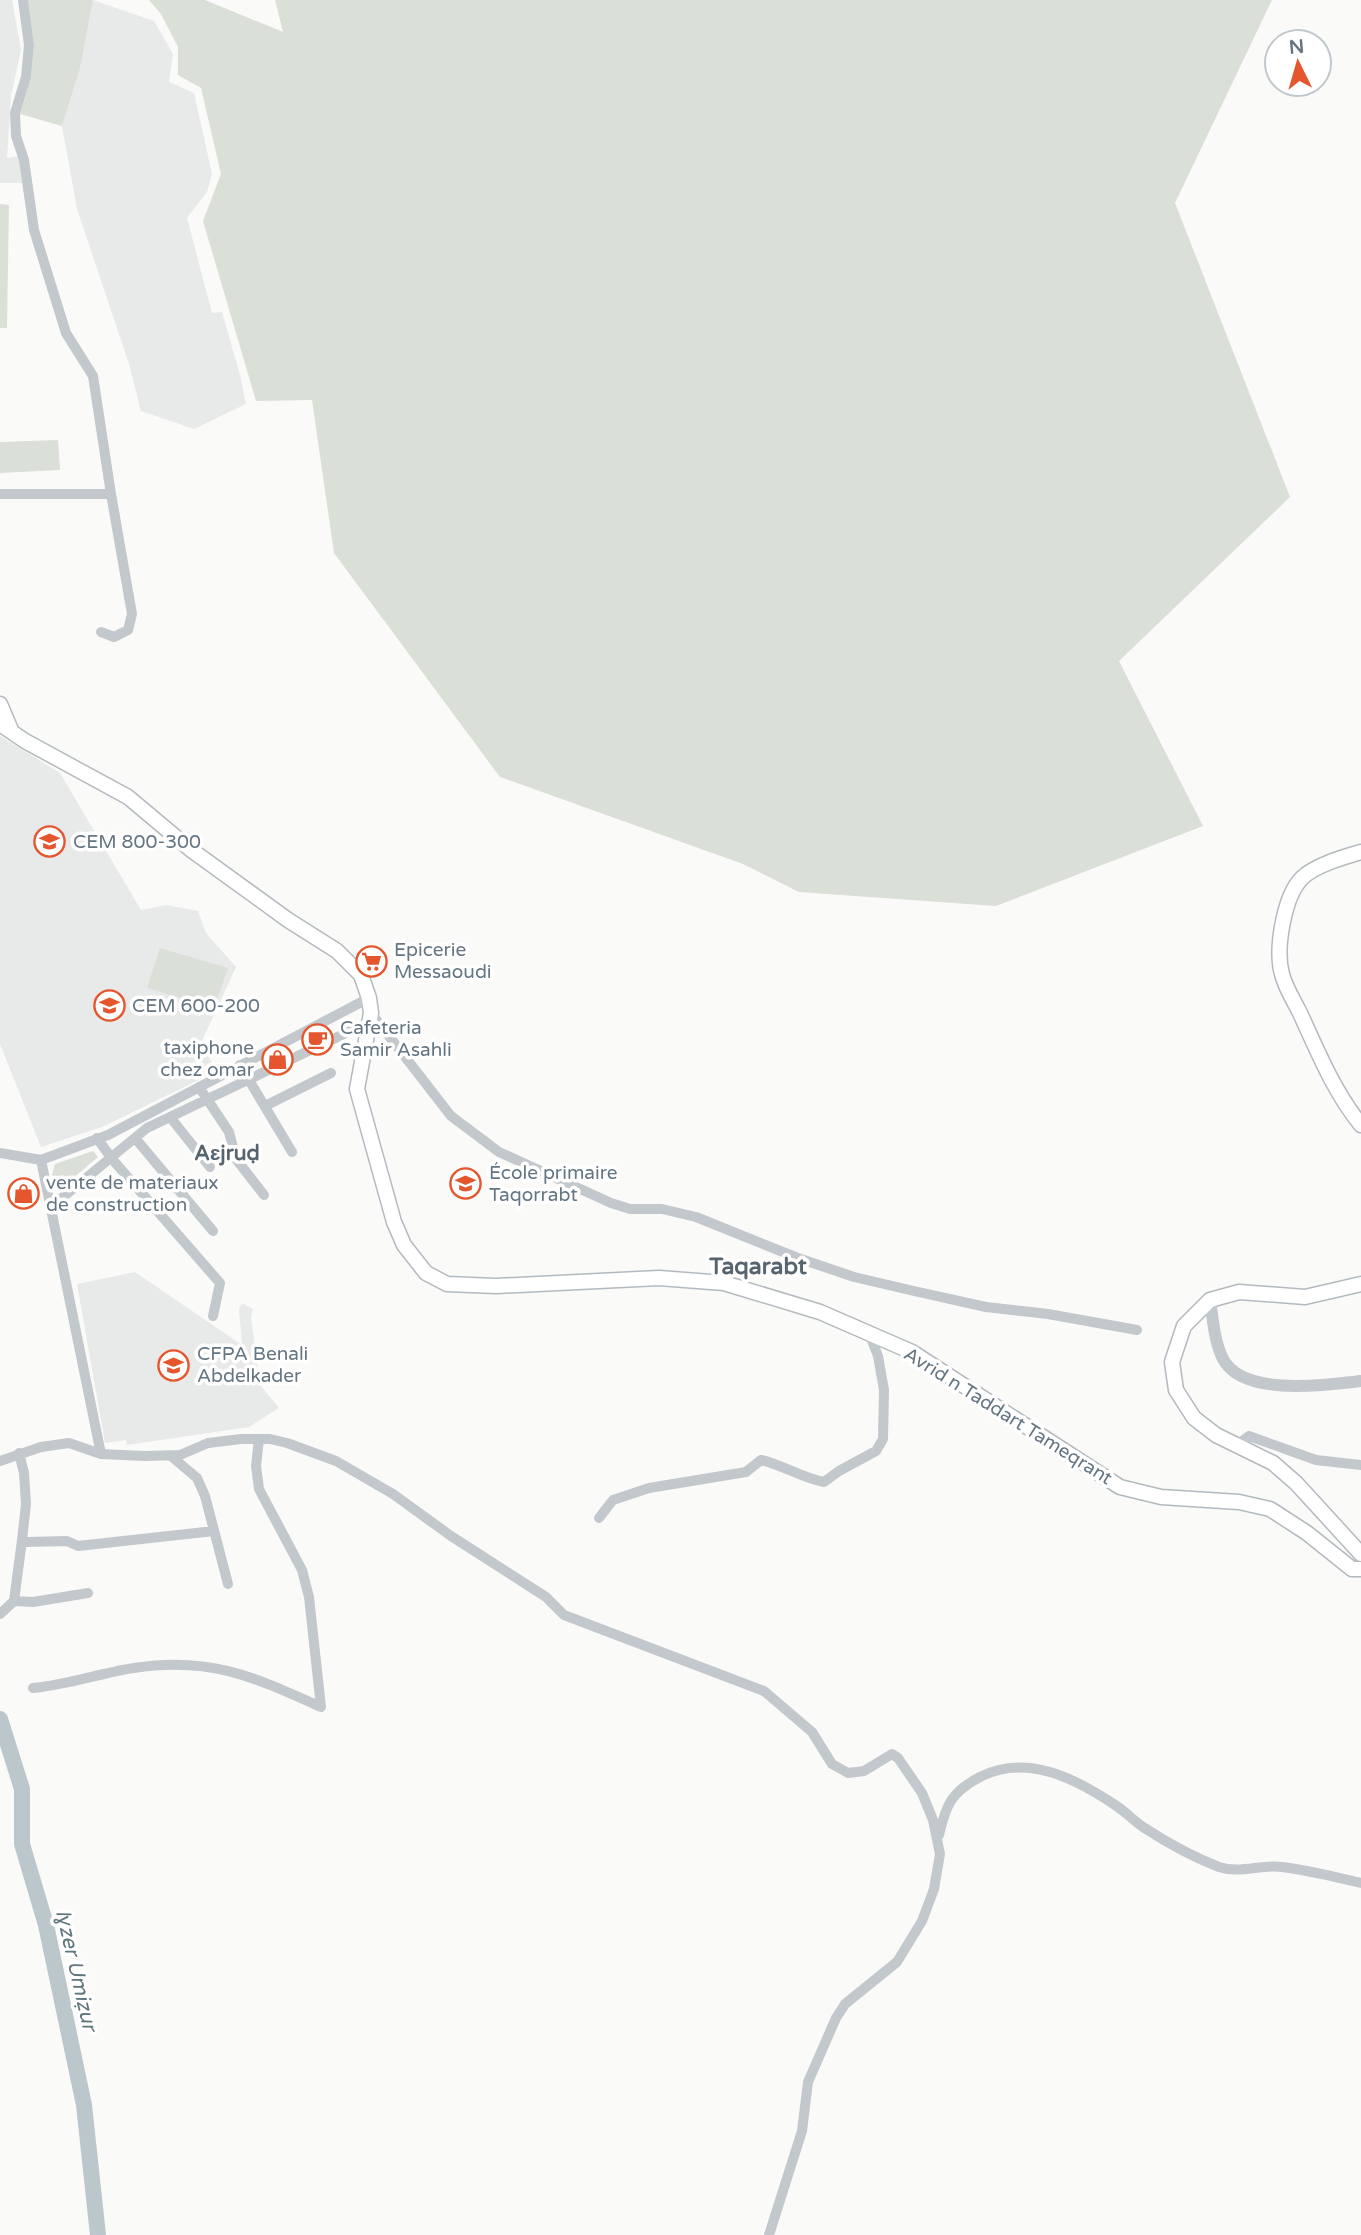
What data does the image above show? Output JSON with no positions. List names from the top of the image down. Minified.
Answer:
{"streets":{"main road":["Avrid n Taddart Tameqrant"]},"districts":["Aɛjruḍ","Taqarabt"],"water":["Iɣzer Umiẓur"],"places":{"school or university":["CEM 800-300","CEM 600-200","École primaire Taqorrabt","CFPA Benali Abdelkader"],"supermarket":["Epicerie Messaoudi"],"cafe":["Cafeteria Samir Asahli"],"shop":["taxiphone chez omar","vente de materiaux de construction"]},"north":"top"}
